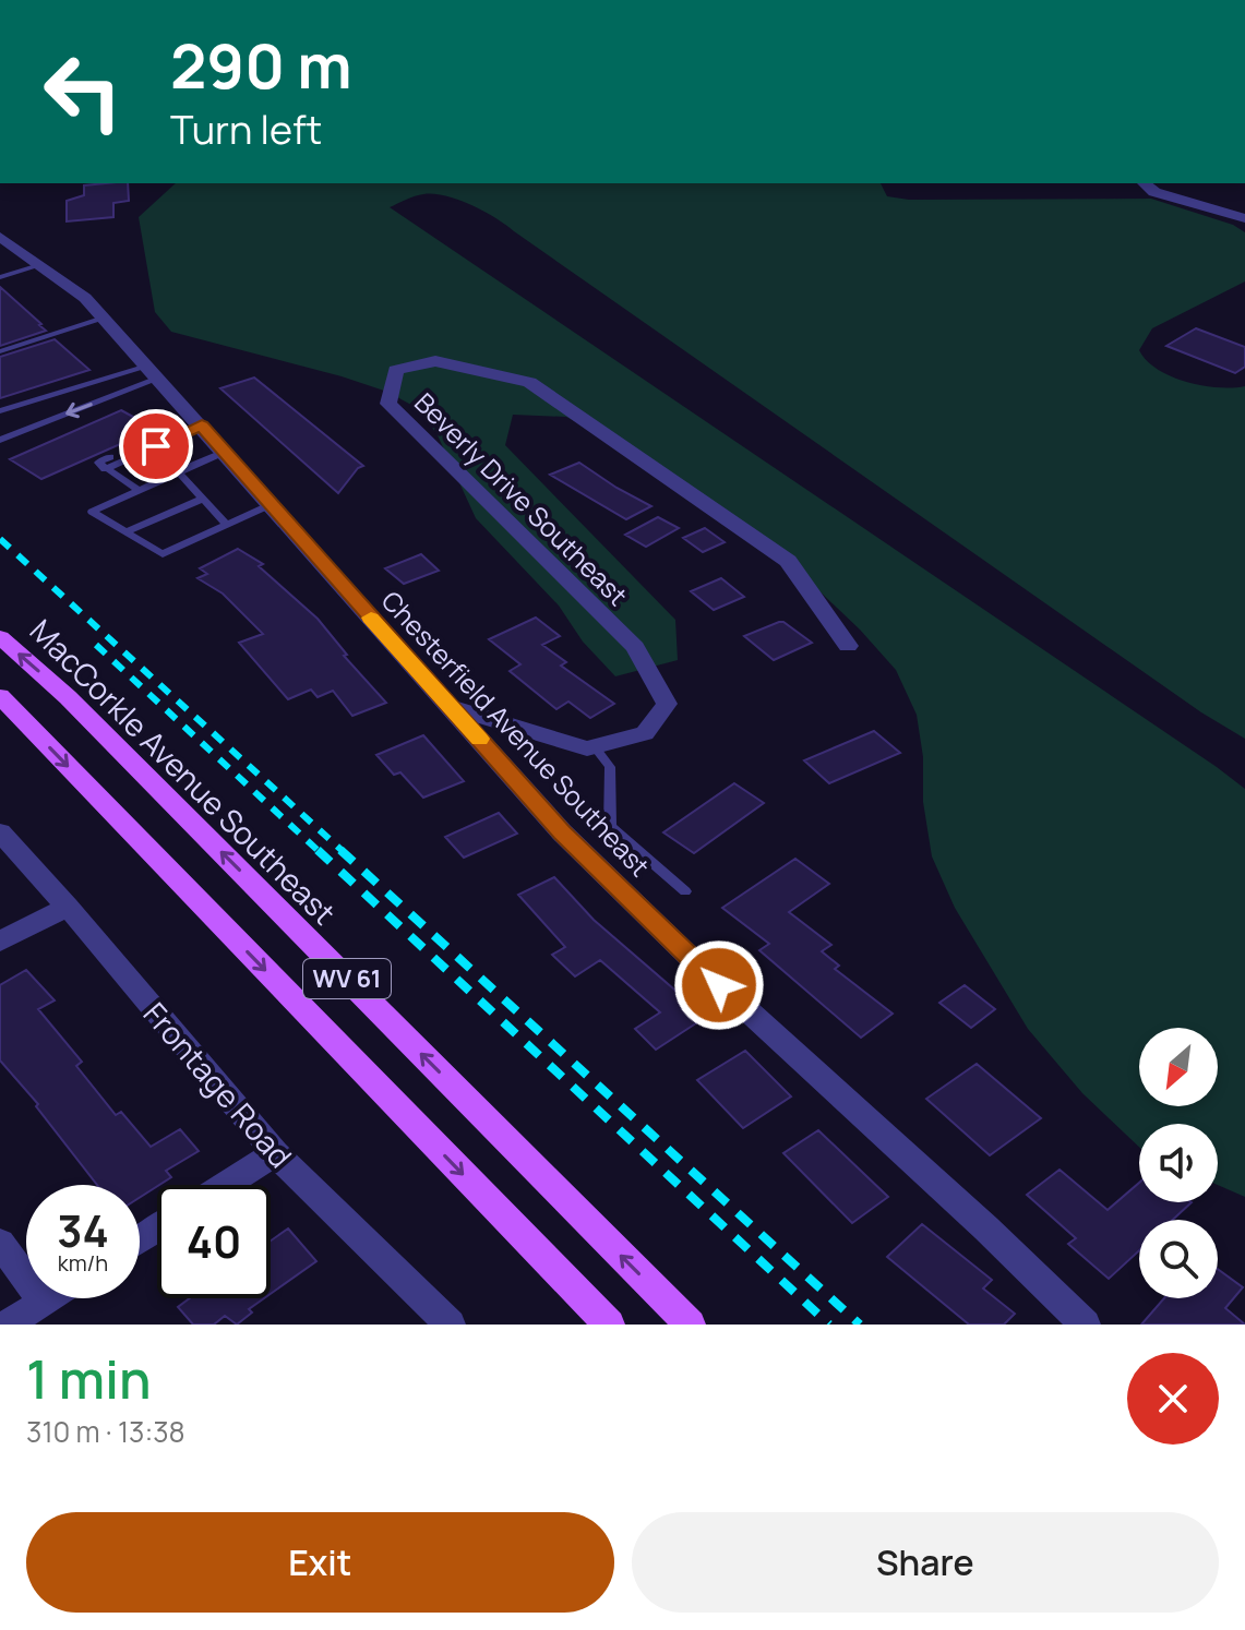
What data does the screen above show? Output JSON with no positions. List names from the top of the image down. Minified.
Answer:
{"streets":{"main road":["MacCorkle Avenue Southeast","WV 61"],"street":["Beverly Drive Southeast","Chesterfield Avenue Southeast","Frontage Road"]},"crossings":[["Beverly Drive Southeast","Chesterfield Avenue Southeast"]],"north":"bottom left","page":{"turn":["290 m","Turn left"],"speed":"34 km/h","limit":"40","heading":["1 min","310 m · 13:38"],"buttons":["Exit","Share"]}}
